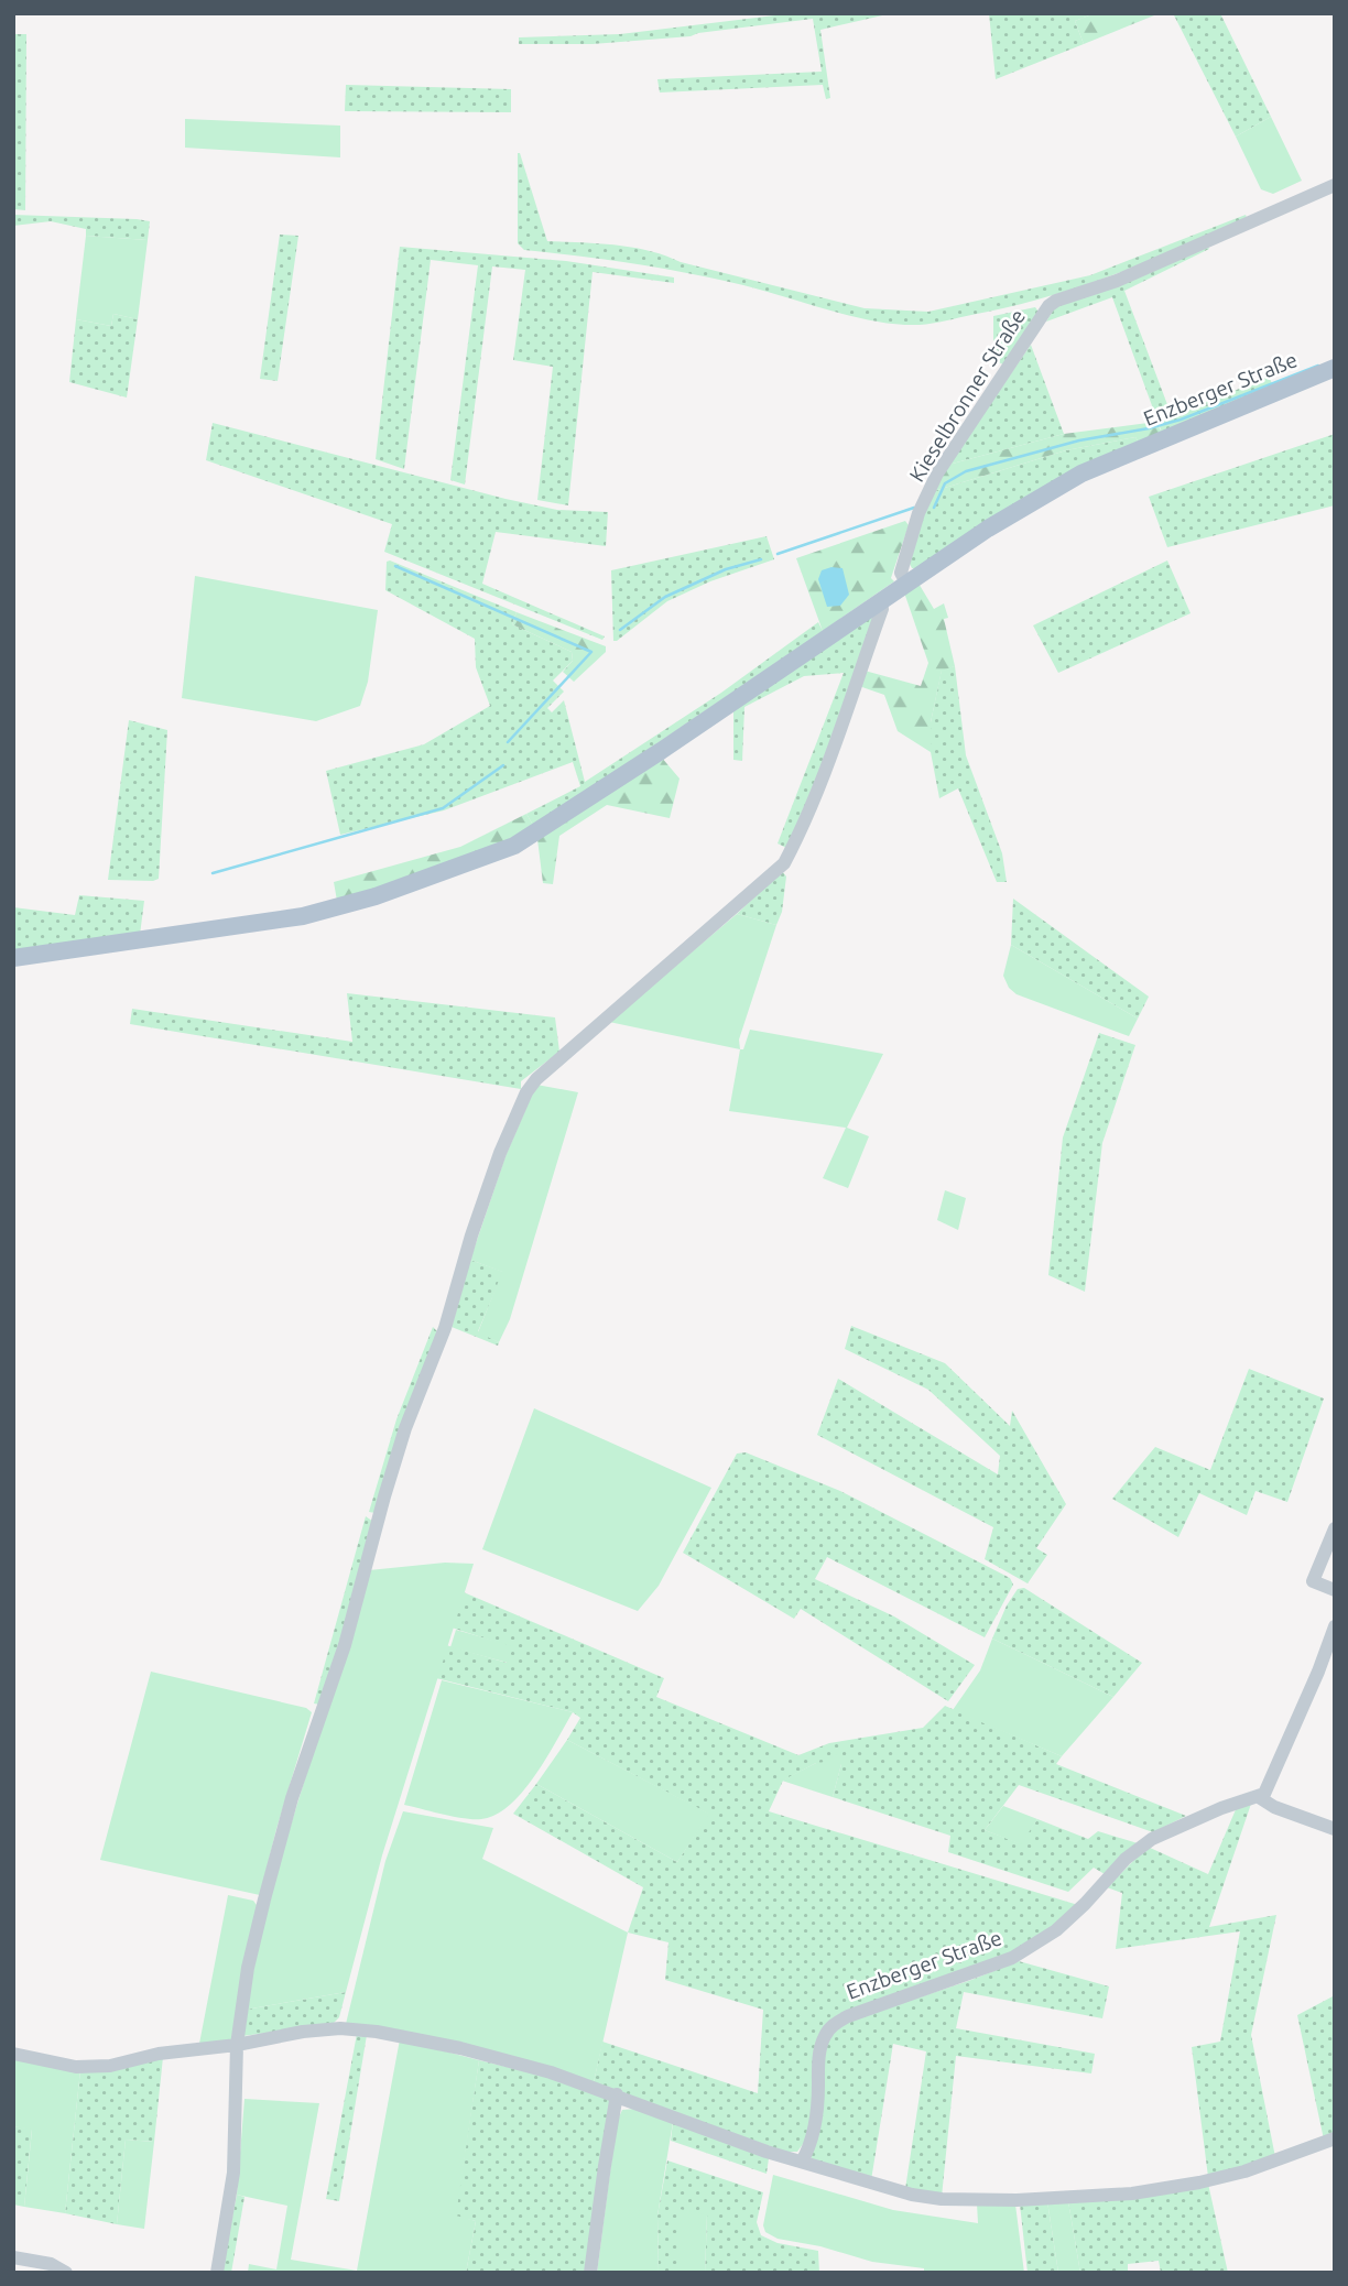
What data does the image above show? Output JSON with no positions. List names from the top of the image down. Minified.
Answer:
{"streets":{"main road":["Enzberger Straße"],"street":["Kieselbronner Straße"]},"crossings":[["Enzberger Straße","Kieselbronner Straße"]]}
